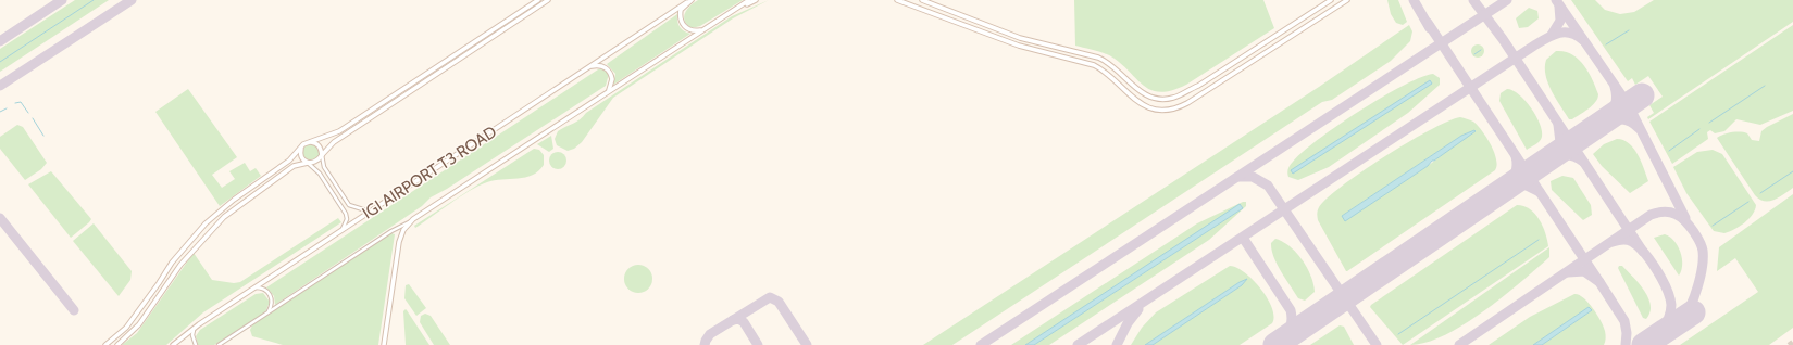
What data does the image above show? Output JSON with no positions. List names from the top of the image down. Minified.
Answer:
{"streets":{"main road":["IGI AIRPORT T3 ROAD"]}}
